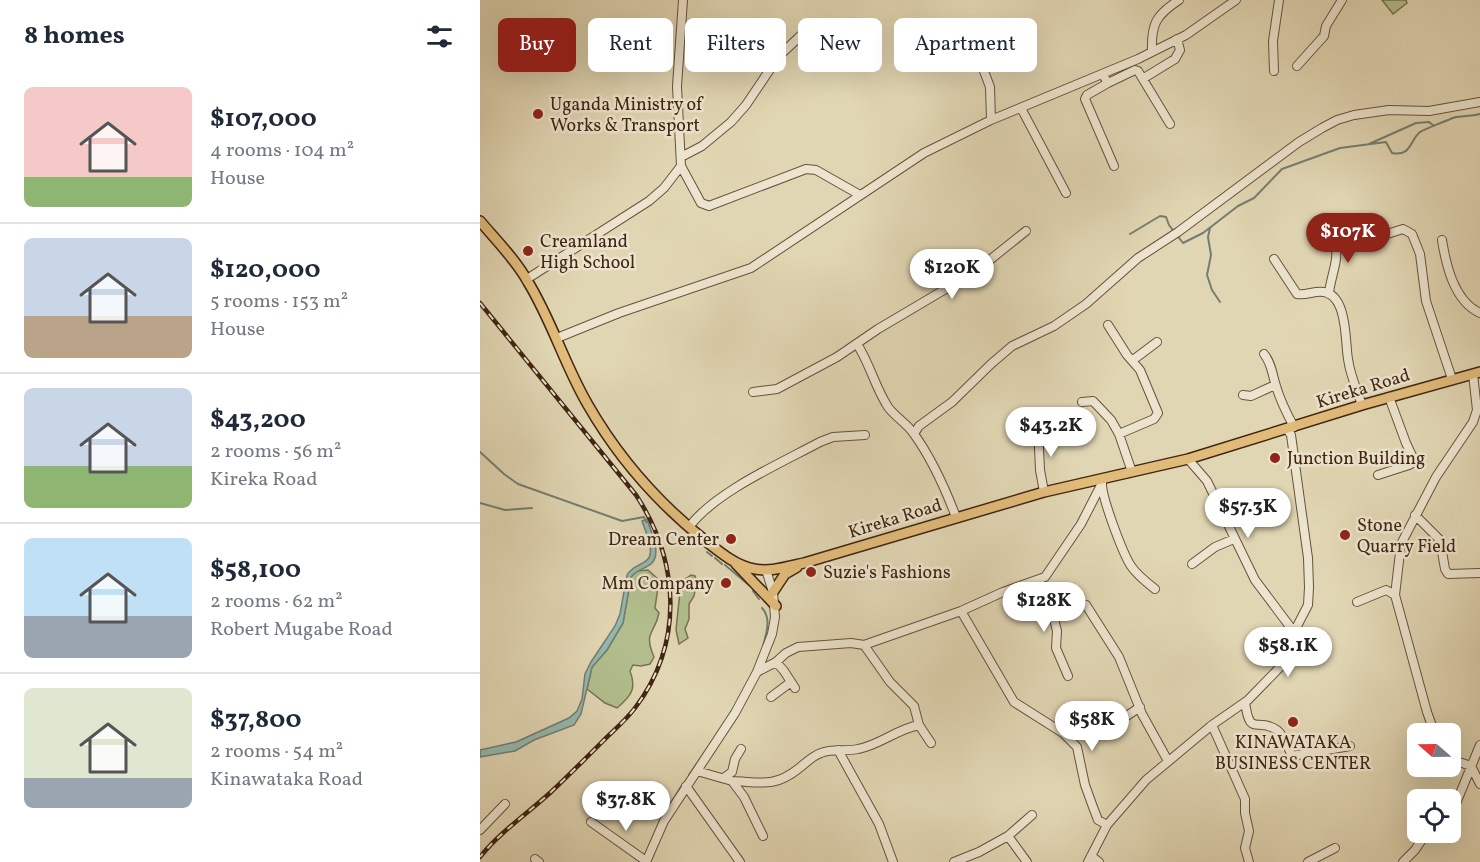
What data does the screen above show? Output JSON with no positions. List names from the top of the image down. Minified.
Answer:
{"streets":{"main road":["Kireka Road"]},"places":["Uganda Ministry of Works & Transport","Creamland High School","Junction Building","Stone Quarry Field","Dream Center","Suzie's Fashions","Mm Company","KINAWATAKA BUSINESS CENTER"],"north":"left","page":{"heading":"8 homes","chip":["Buy","Rent","Filters","New","Apartment"],"list":[{"name":"$107,000","note":"4 rooms · 104 m² · House"},{"name":"$120,000","note":"5 rooms · 153 m² · House"},{"name":"$43,200","note":"2 rooms · 56 m² · Kireka Road"},{"name":"$58,100","note":"2 rooms · 62 m² · Robert Mugabe Road"},{"name":"$37,800","note":"2 rooms · 54 m² · Kinawataka Road"}],"price":["$107K","$120K","$43.2K","$57.3K","$128K","$58.1K","$58K","$37.8K"]}}
